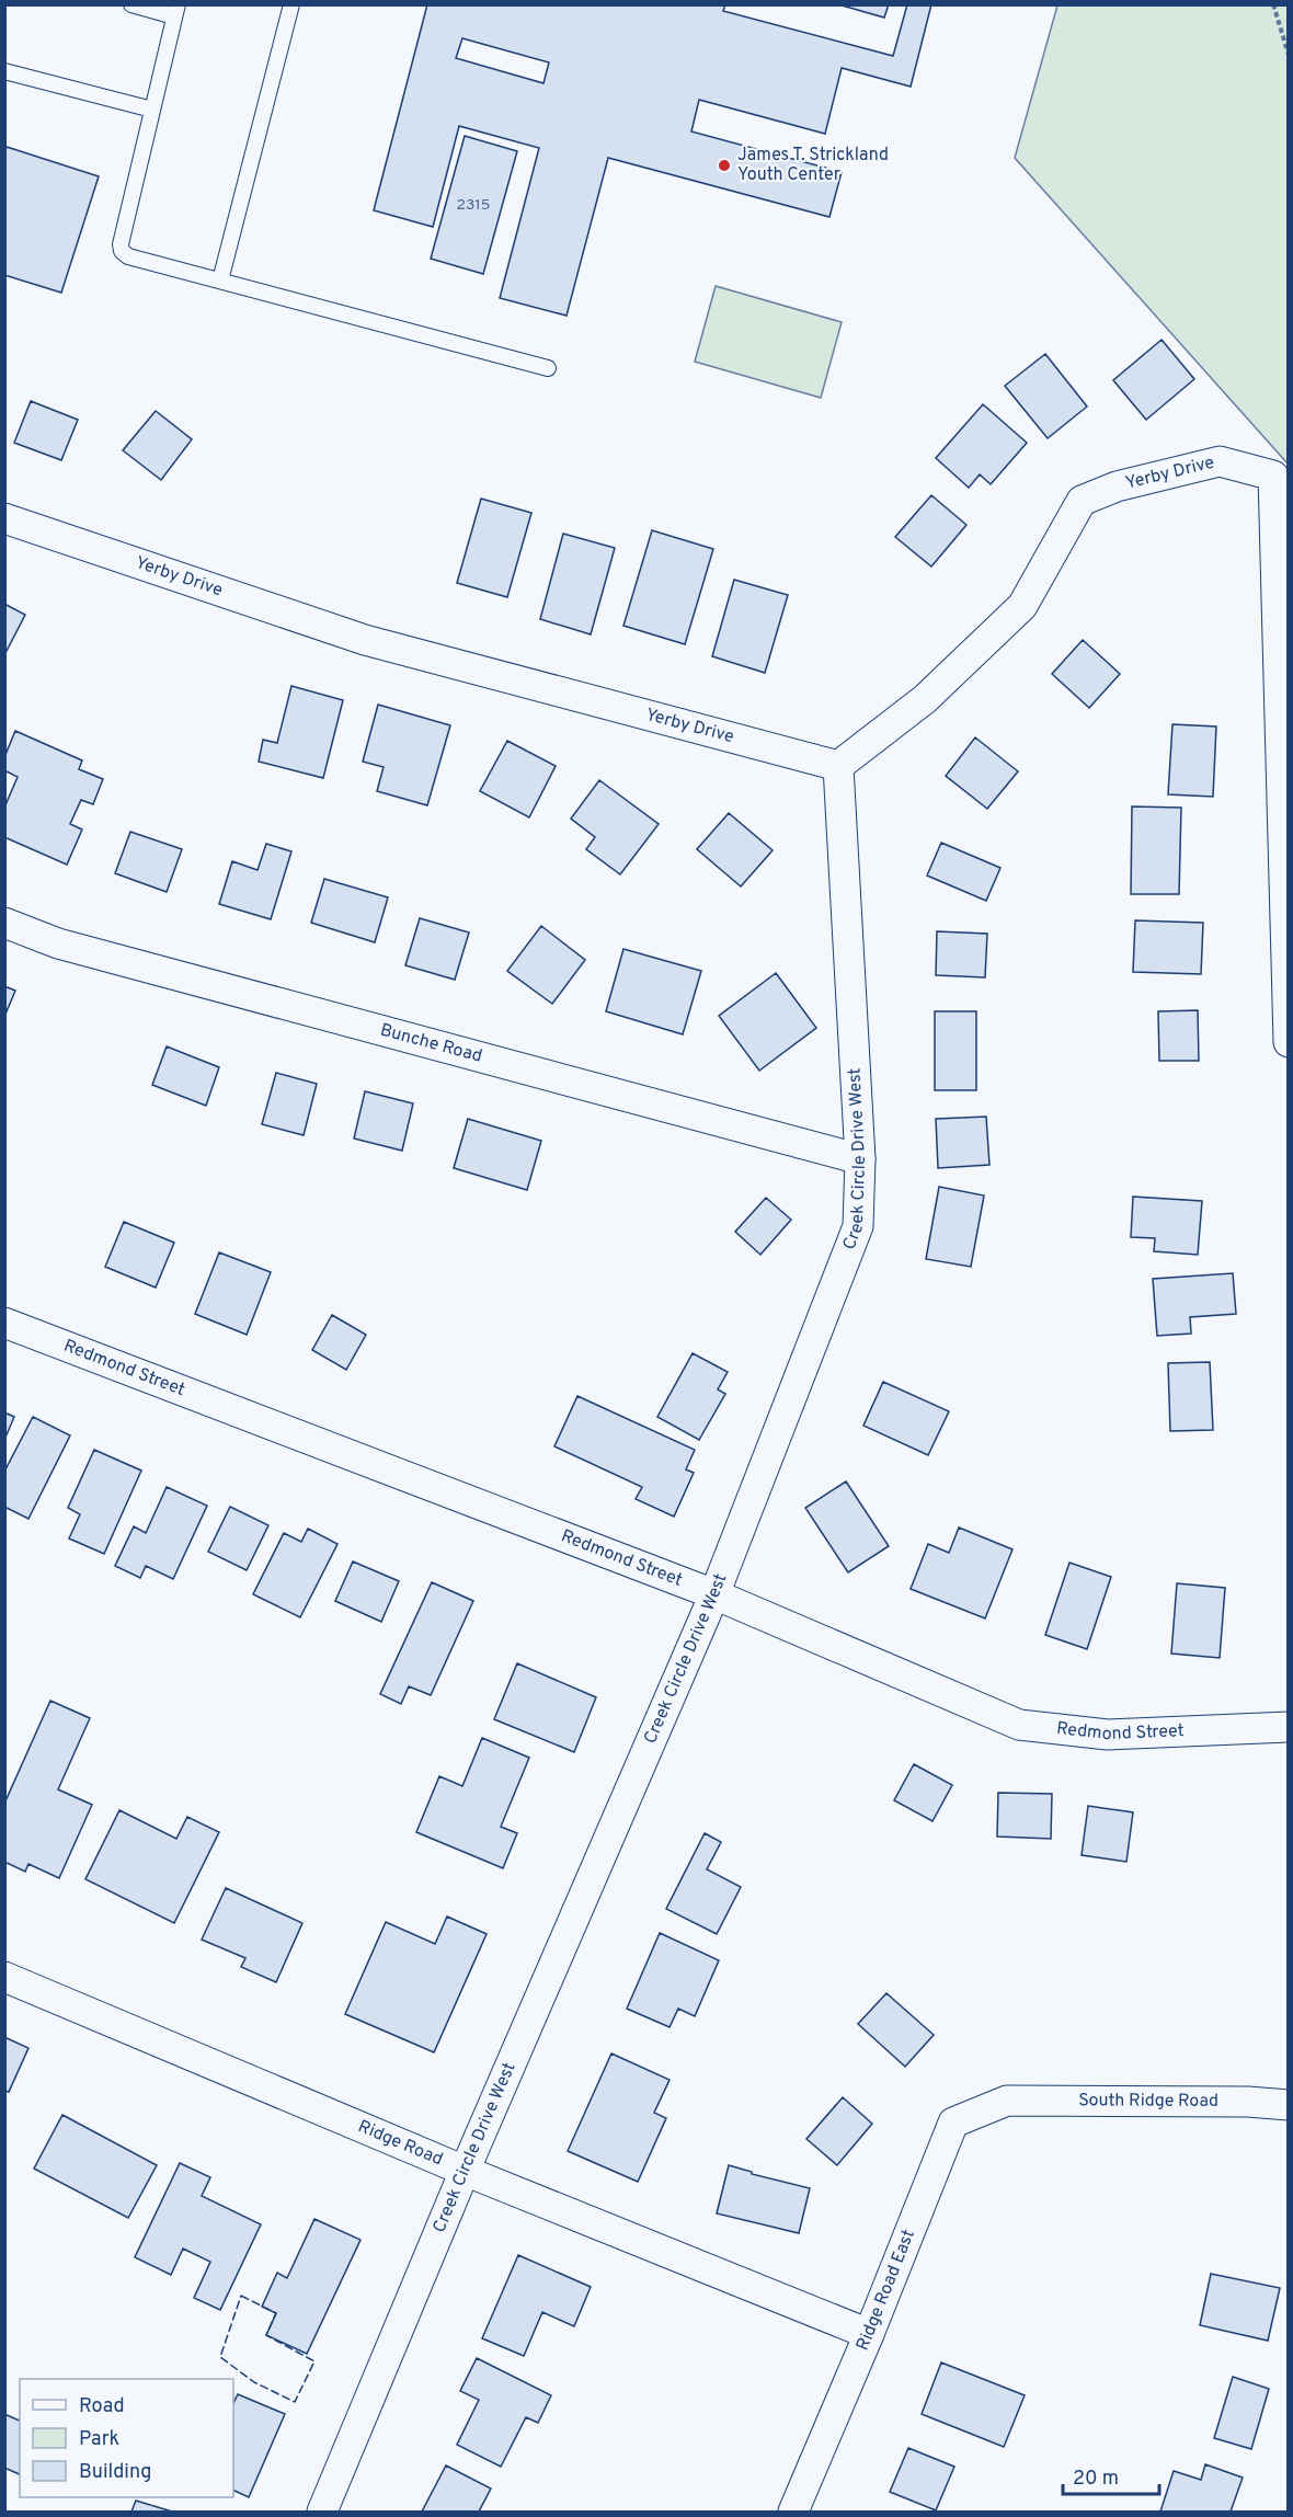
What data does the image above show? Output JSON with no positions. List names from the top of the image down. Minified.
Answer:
{"streets":{"street":["Yerby Drive","Bunche Road","Creek Circle Drive West","Redmond Street","South Ridge Road","Ridge Road","Ridge Road East"]},"crossings":[["Yerby Drive","Creek Circle Drive West"],["Bunche Road","Creek Circle Drive West"],["Creek Circle Drive West","Redmond Street"],["Creek Circle Drive West","Ridge Road"],["South Ridge Road","Ridge Road East"],["Ridge Road","Ridge Road East"]],"places":["James T. Strickland Youth Center"],"house_numbers":["2315"],"legend":["Road","Park","Building"],"scale_bar":"20 m"}
